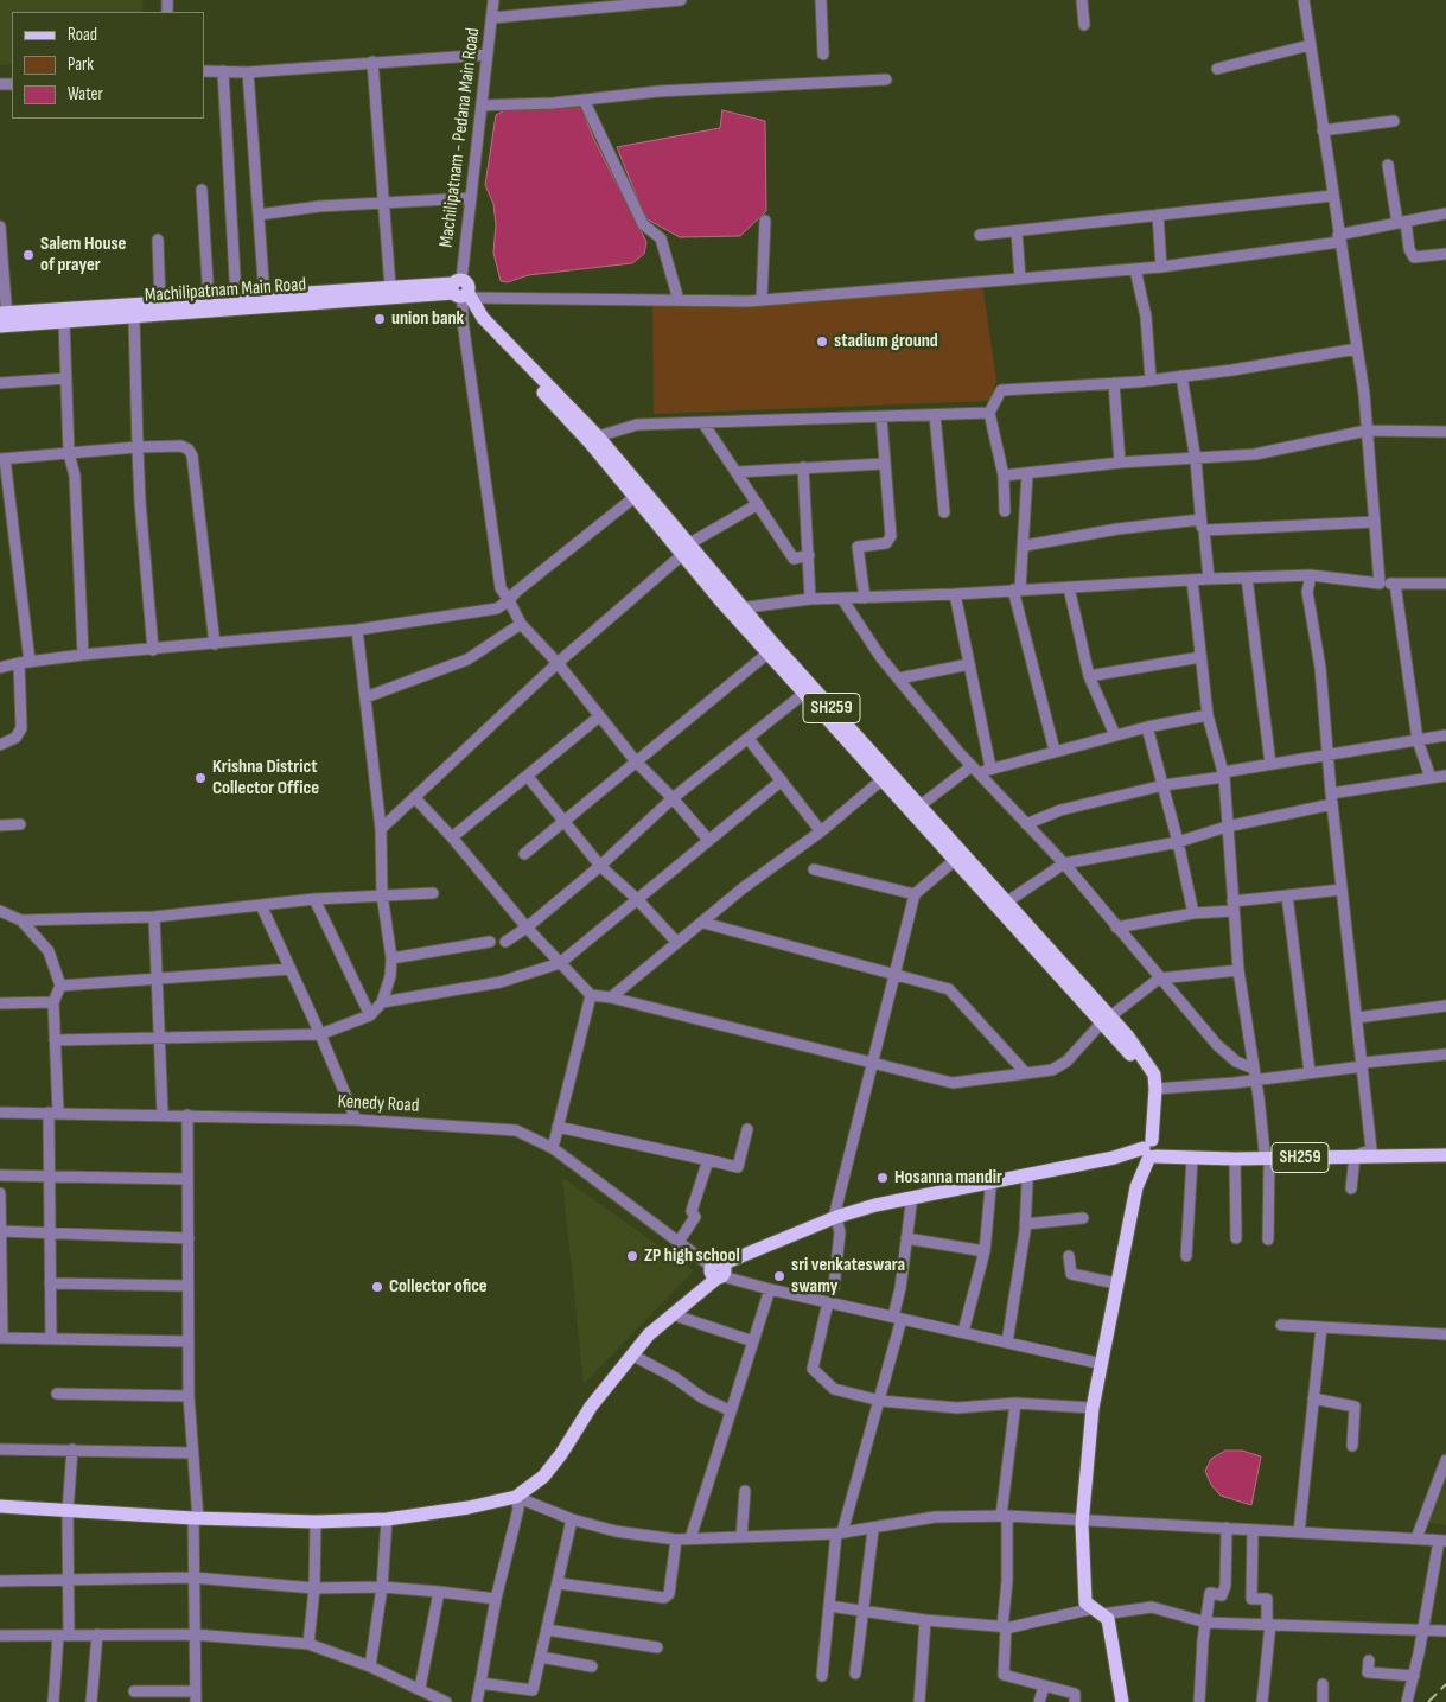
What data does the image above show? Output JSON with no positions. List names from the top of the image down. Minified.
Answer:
{"streets":{"main road":["Machilipatnam Main Road","SH259"],"street":["Machilipatnam - Pedana Main Road","Kenedy Road"]},"crossings":[["Machilipatnam - Pedana Main Road","Machilipatnam Main Road"],["Machilipatnam - Pedana Main Road","SH259"],["Machilipatnam Main Road","SH259"]],"places":["Salem House of prayer","union bank","stadium ground","Krishna District Collector Office","Hosanna mandir","ZP high school","sri venkateswara swamy","Collector ofice"],"legend":["Road","Park","Water"]}
